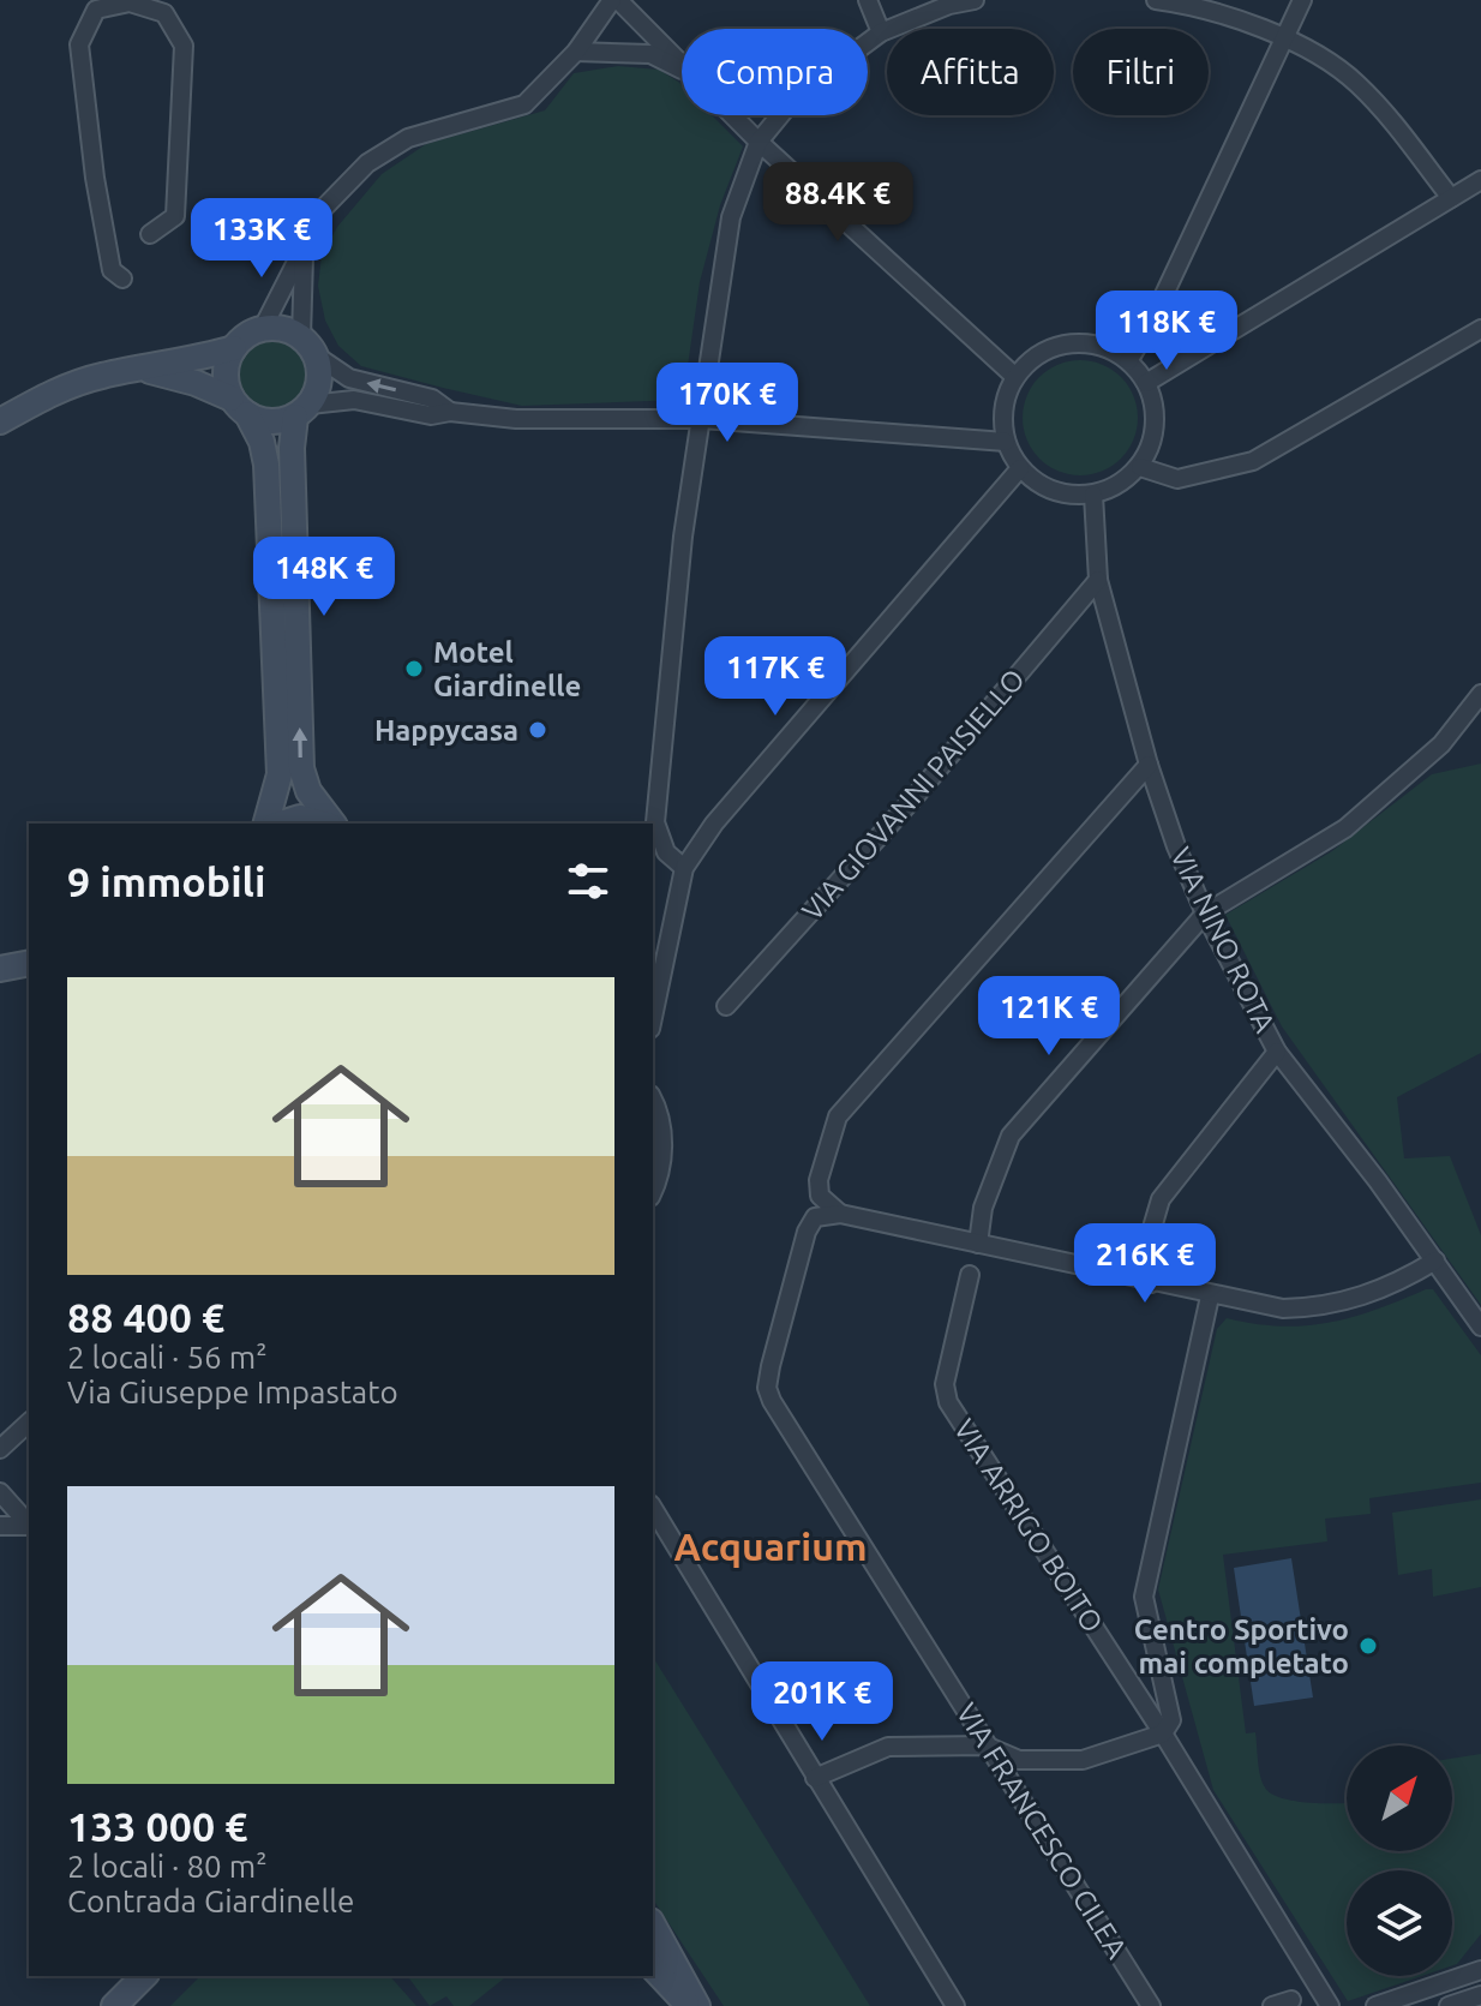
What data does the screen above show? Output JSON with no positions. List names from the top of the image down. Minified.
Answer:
{"streets":{"street":["VIA GIOVANNI PAISIELLO","VIA NINO ROTA","VIA ARRIGO BOITO","VIA FRANCESCO CILEA"]},"crossings":[["VIA GIOVANNI PAISIELLO","VIA NINO ROTA"]],"districts":["Acquarium"],"places":["Motel Giardinelle","Happycasa","Centro Sportivo mai completato"],"north":"top right","page":{"chip":["Compra","Affitta","Filtri"],"price":["88.4K €","133K €","118K €","170K €","148K €","117K €","121K €","216K €","201K €"],"heading":"9 immobili","list":[{"name":"88 400 €","note":"2 locali · 56 m² · Via Giuseppe Impastato"},{"name":"133 000 €","note":"2 locali · 80 m² · Contrada Giardinelle"}]}}
